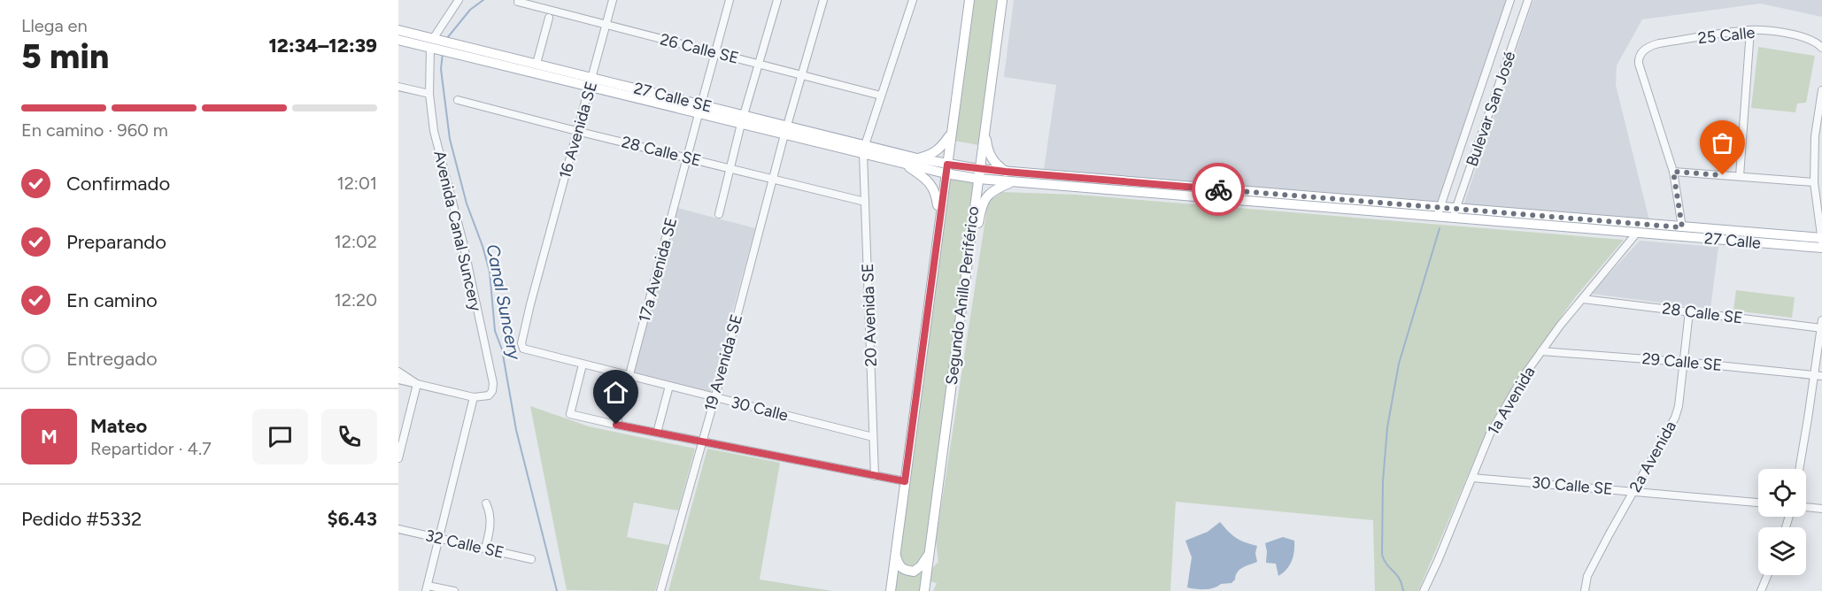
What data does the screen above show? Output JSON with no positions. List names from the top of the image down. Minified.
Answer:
{"streets":{"main road":["27 Calle SE","27 Calle","Segundo Anillo Periférico"],"street":["25 Calle","26 Calle SE","Bulevar San José","16 Avenida SE","28 Calle SE","Avenida Canal Suncery","17a Avenida SE","20 Avenida SE","29 Calle SE","19 Avenida SE","1a Avenida","30 Calle","2a Avenida","30 Calle SE","32 Calle SE"]},"crossings":[["26 Calle SE","16 Avenida SE"],["26 Calle SE","17a Avenida SE"],["26 Calle SE","20 Avenida SE"],["26 Calle SE","19 Avenida SE"],["27 Calle SE","16 Avenida SE"],["27 Calle SE","Avenida Canal Suncery"],["27 Calle SE","27 Calle"],["27 Calle SE","17a Avenida SE"],["27 Calle SE","Segundo Anillo Periférico"],["27 Calle SE","20 Avenida SE"],["27 Calle SE","19 Avenida SE"],["Bulevar San José","27 Calle"],["16 Avenida SE","28 Calle SE"],["16 Avenida SE","30 Calle"],["28 Calle SE","17a Avenida SE"],["28 Calle SE","20 Avenida SE"],["28 Calle SE","19 Avenida SE"],["28 Calle SE","1a Avenida"],["28 Calle SE","2a Avenida"],["27 Calle","Segundo Anillo Periférico"],["27 Calle","1a Avenida"],["17a Avenida SE","30 Calle"],["20 Avenida SE","30 Calle"],["29 Calle SE","1a Avenida"],["29 Calle SE","2a Avenida"],["19 Avenida SE","30 Calle"],["1a Avenida","30 Calle SE"],["2a Avenida","30 Calle SE"]],"water":["Canal Suncery"],"page":{"heading":["5 min","Llega en","12:34–12:39"],"panel":["Mateo","Repartidor · 4.7","Pedido #5332","$6.43"],"bar":"En camino · 960 m","list":[["Confirmado","12:01"],["Preparando","12:02"],["En camino","12:20"],"Entregado"],"round":"M"}}
